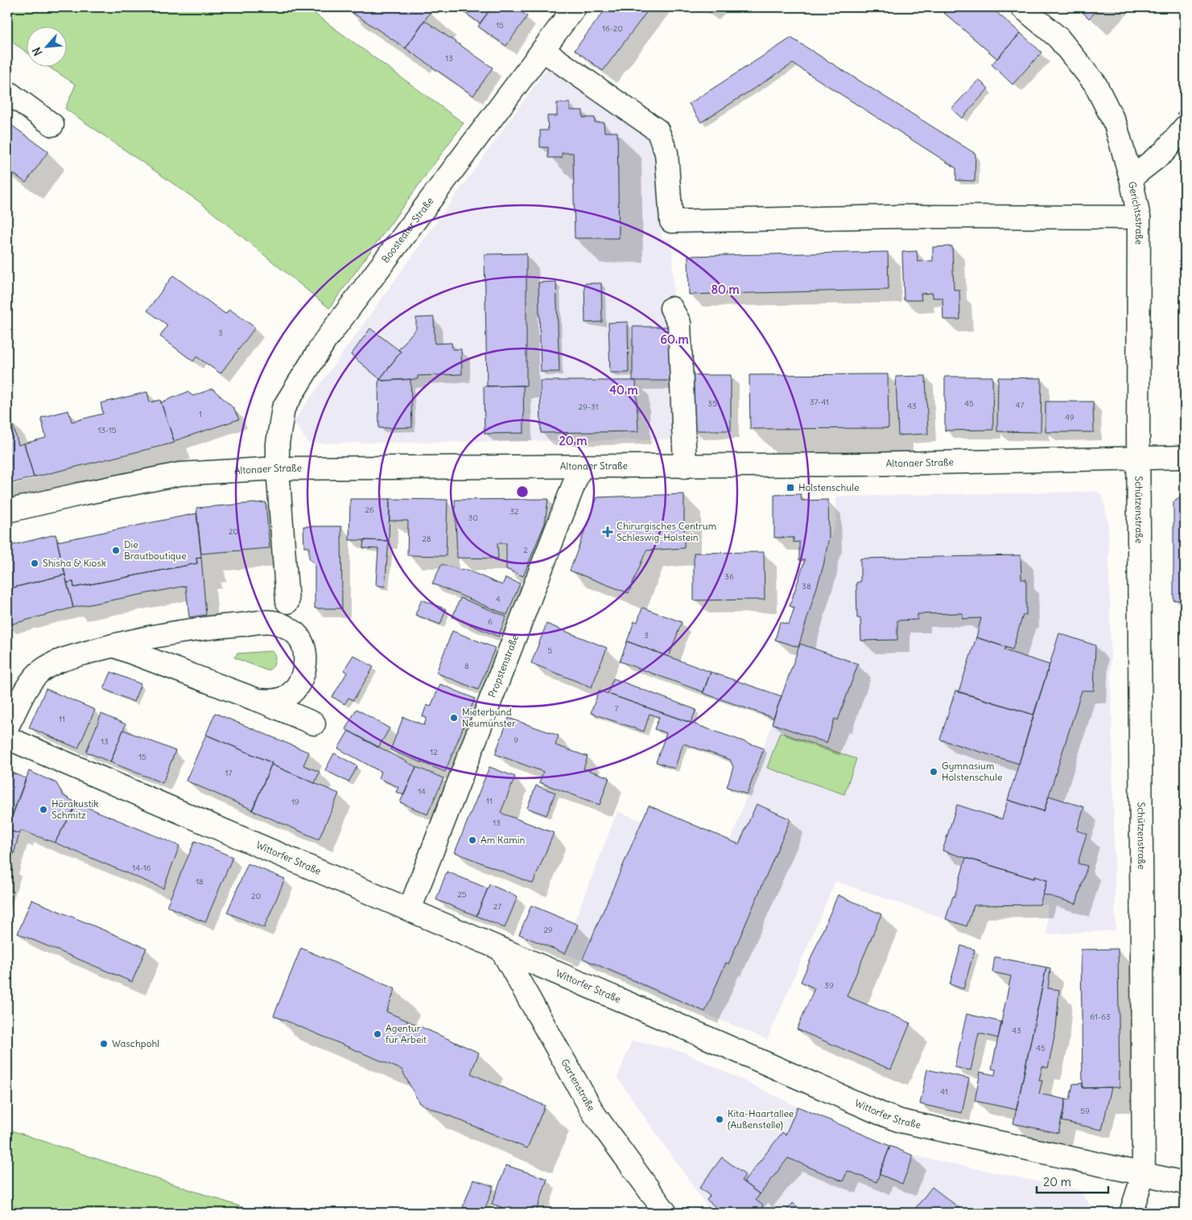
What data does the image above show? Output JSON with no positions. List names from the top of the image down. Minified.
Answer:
{"streets":{"street":["Gerichtsstraße","Boostedter Straße","Altonaer Straße","Schützenstraße","Propstenstraße","Wittorfer Straße","Gartenstraße"]},"crossings":[["Gerichtsstraße","Altonaer Straße"],["Gerichtsstraße","Schützenstraße"],["Boostedter Straße","Altonaer Straße"],["Altonaer Straße","Schützenstraße"],["Altonaer Straße","Propstenstraße"],["Schützenstraße","Wittorfer Straße"],["Propstenstraße","Wittorfer Straße"],["Wittorfer Straße","Gartenstraße"]],"places":{"transit":["Holstenschule"],"health":["Chirurgisches Centrum Schleswig-Holstein"],"other":["Die Brautboutique","Shisha & Kiosk","Mieterbund Neumünster","Gymnasium Holstenschule","Hörakustik Schmitz","Am Kamin","Agentur für Arbeit","Waschpohl","Kita-Haartallee (Außenstelle)"]},"house_numbers":["15","16-20","13","3","37-41","35","45","47","43","29-31","1","49","13-15","26","32","30","20","28","2","36","38","4","6","3","5","8","7","11","9","13","12","15","17","14","11","19","13","14-16","18","25","20","27","29","39","61-63","43","45","41","59"],"scale_bar":"20 m","north":"bottom left","rings":["80 m","60 m","40 m","20 m"]}
